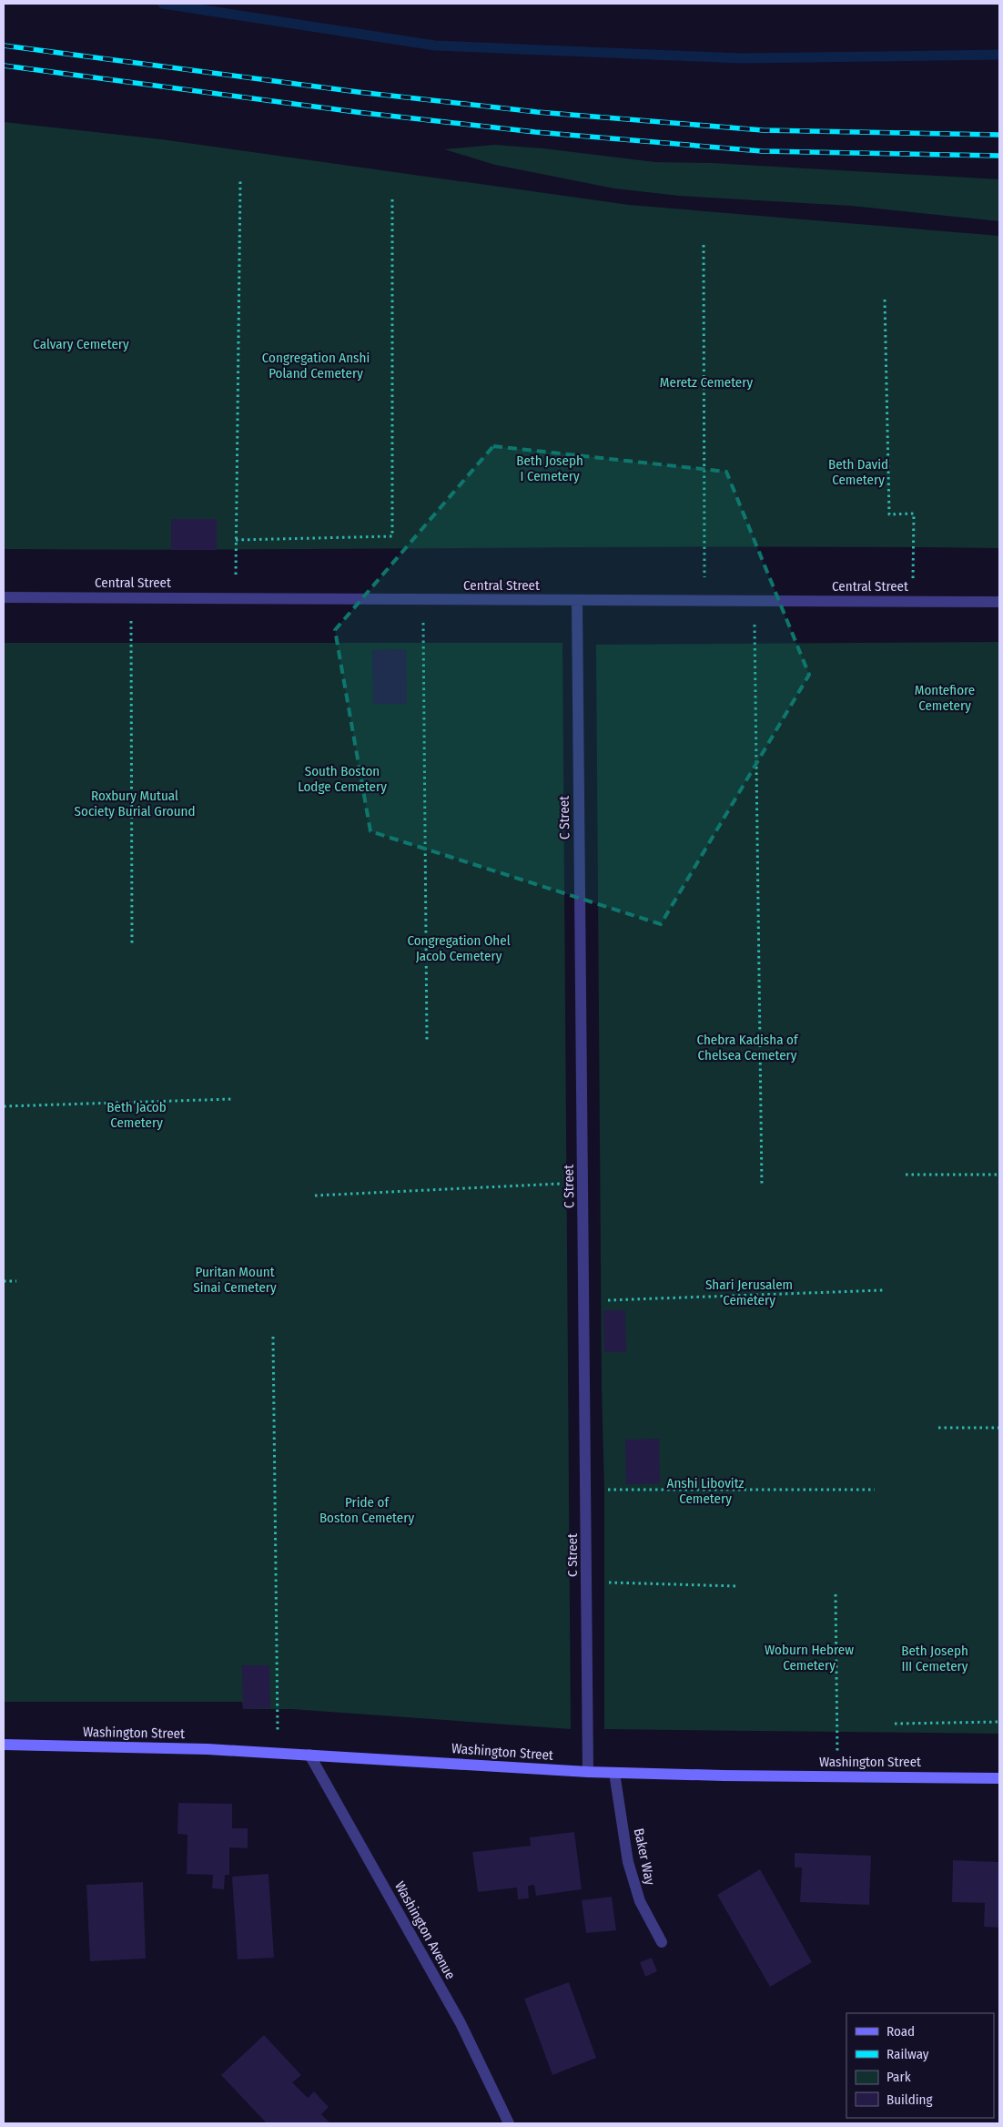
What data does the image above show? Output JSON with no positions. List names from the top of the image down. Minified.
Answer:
{"streets":{"main road":["Washington Street"],"street":["Central Street","C Street","Baker Way","Washington Avenue"]},"crossings":[["Central Street","C Street"],["C Street","Washington Street"],["Washington Street","Baker Way"],["Washington Street","Washington Avenue"]],"parks":["Calvary Cemetery","Congregation Anshi Poland Cemetery","Meretz Cemetery","Beth Joseph I Cemetery","Beth David Cemetery","Montefiore Cemetery","South Boston Lodge Cemetery","Roxbury Mutual Society Burial Ground","Congregation Ohel Jacob Cemetery","Chebra Kadisha of Chelsea Cemetery","Beth Jacob Cemetery","Puritan Mount Sinai Cemetery","Shari Jerusalem Cemetery","Anshi Libovitz Cemetery","Pride of Boston Cemetery","Woburn Hebrew Cemetery","Beth Joseph III Cemetery"],"legend":["Road","Railway","Park","Building"]}
